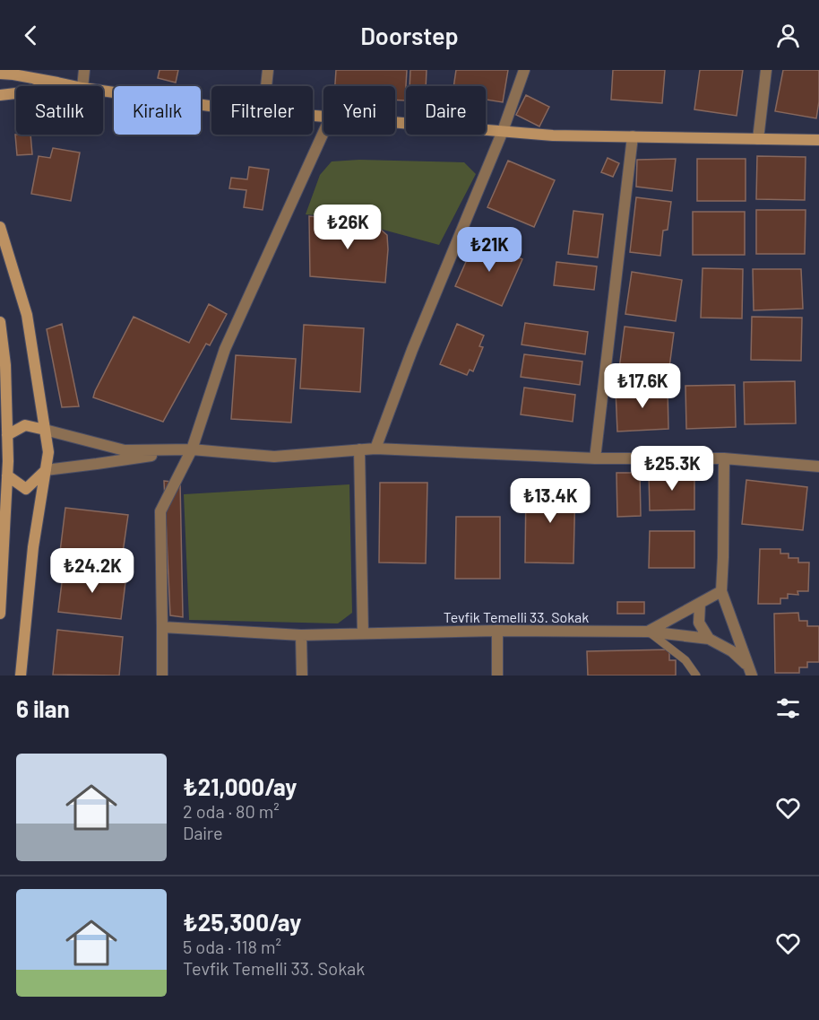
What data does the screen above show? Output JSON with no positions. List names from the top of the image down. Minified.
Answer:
{"streets":{"street":["Tevfik Temelli 33. Sokak"]},"page":{"header":"Doorstep","chip":["Satılık","Kiralık","Filtreler","Yeni","Daire"],"price":["₺26K","₺21K","₺17.6K","₺25.3K","₺13.4K","₺24.2K"],"heading":"6 ilan","list":[{"name":"₺21,000/ay","note":"2 oda · 80 m² · Daire"},{"name":"₺25,300/ay","note":"5 oda · 118 m² · Tevfik Temelli 33. Sokak"}]}}
